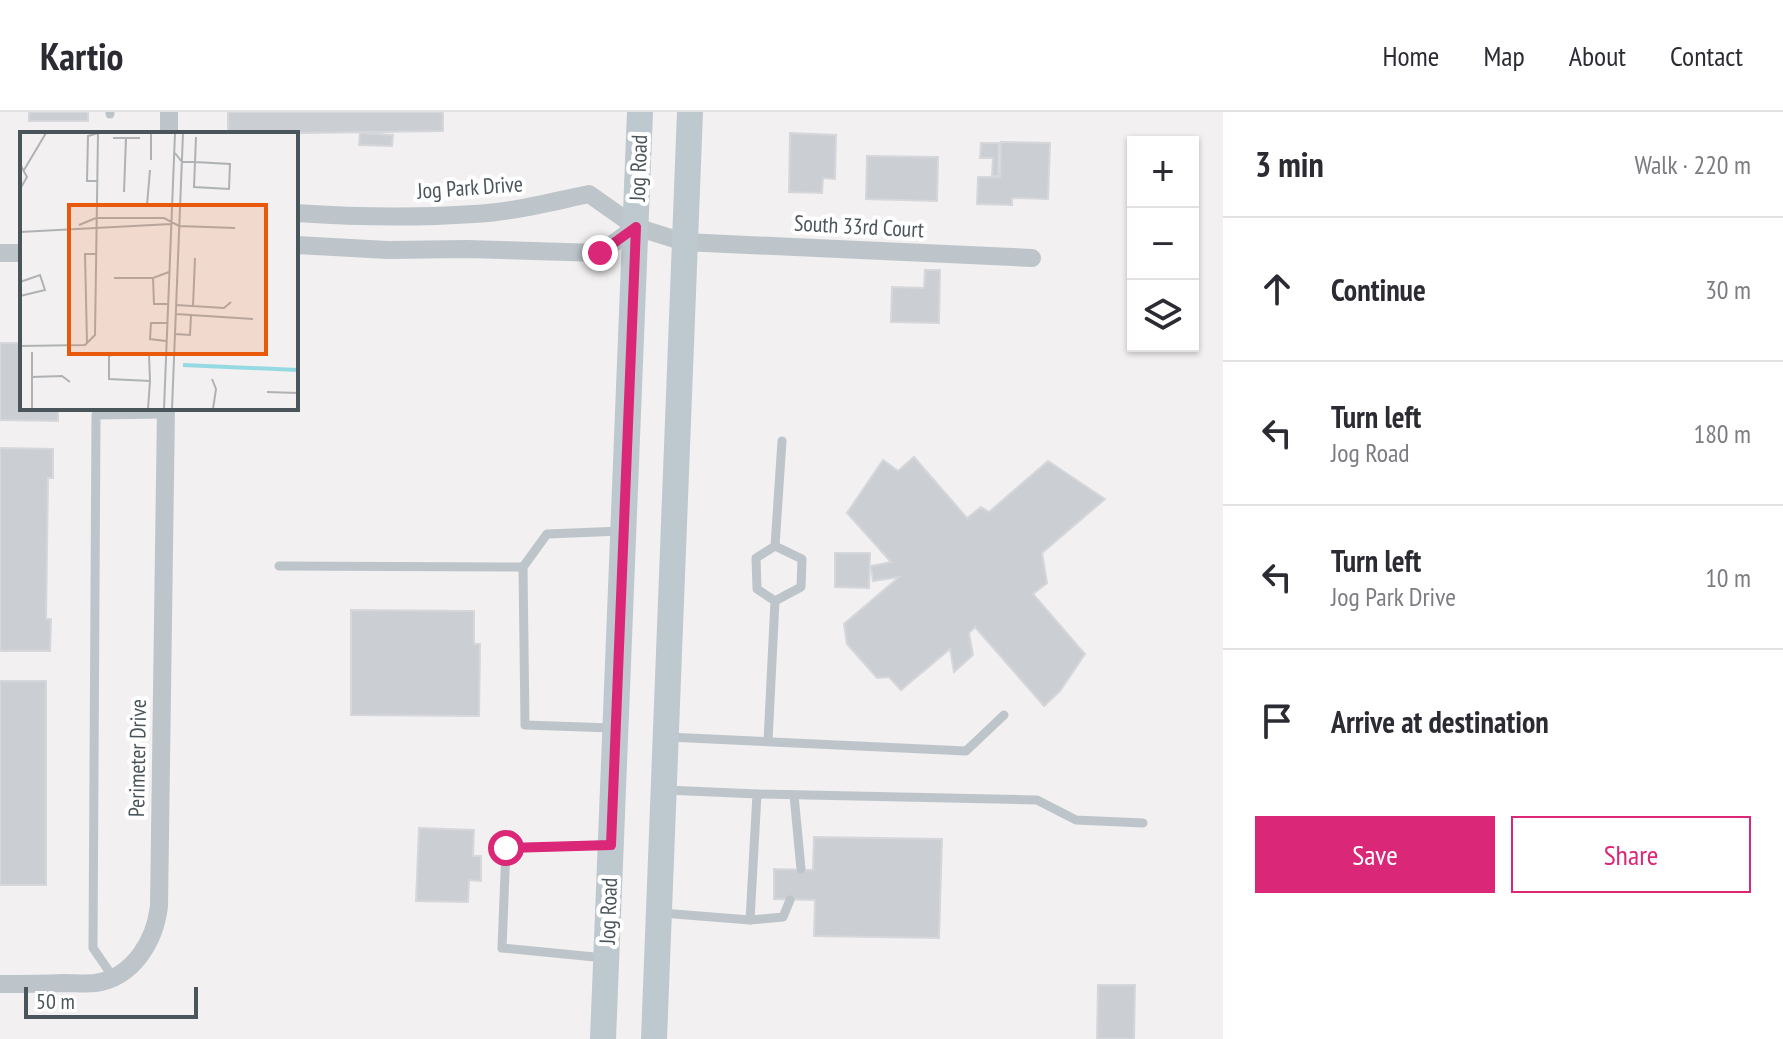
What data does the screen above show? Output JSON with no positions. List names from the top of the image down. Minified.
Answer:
{"streets":{"main road":["Jog Road"],"street":["Jog Park Drive","South 33rd Court","Perimeter Drive"]},"crossings":[["Jog Road","Jog Park Drive"],["Jog Park Drive","South 33rd Court"]],"scale_bar":"50 m","page":{"header":"Kartio","nav":["Home","Map","About","Contact"],"heading":["3 min","Walk · 220 m"],"map_buttons":["+","−"],"list":[["Continue","30 m"],["Turn left","Jog Road","180 m"],["Turn left","Jog Park Drive","10 m"],"Arrive at destination"],"buttons":["Save","Share"],"scale":"50 m"}}
